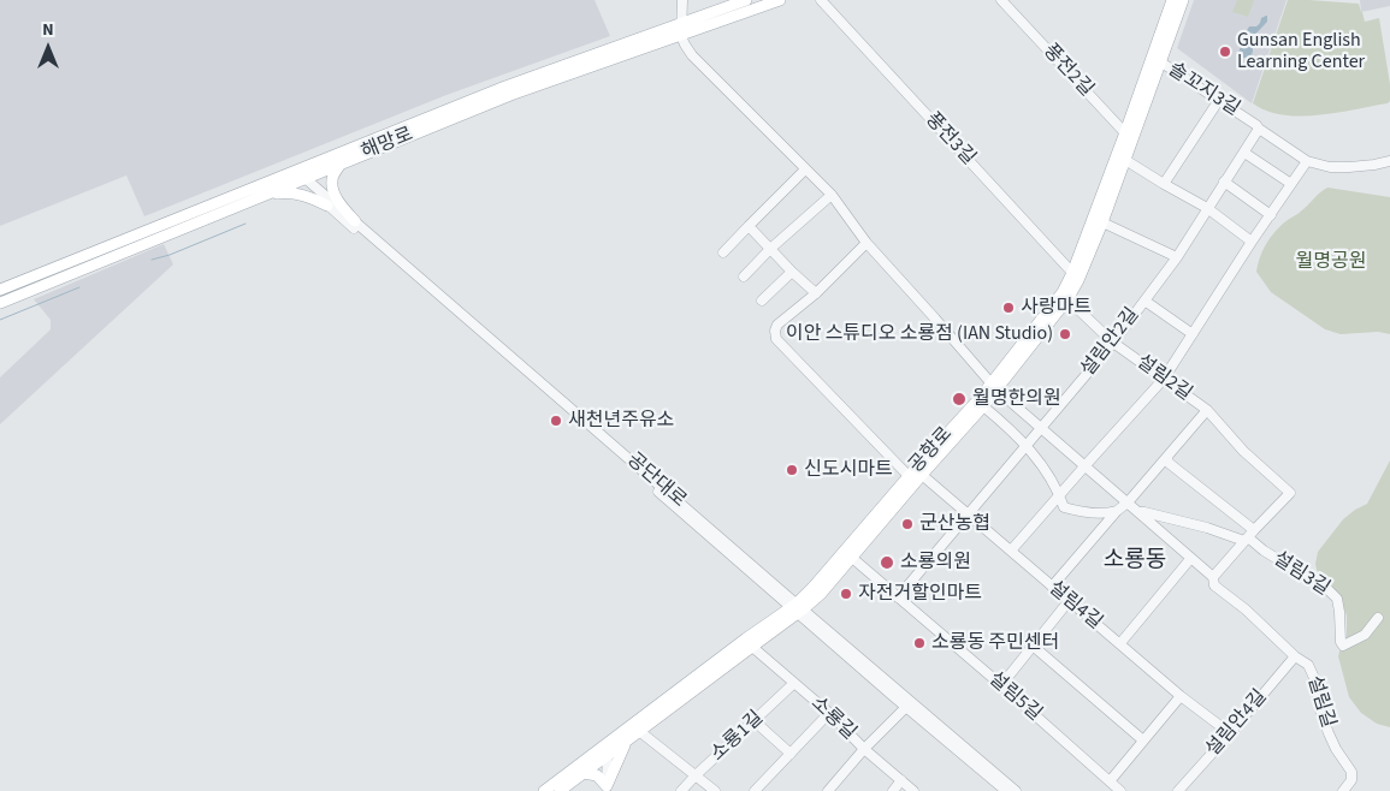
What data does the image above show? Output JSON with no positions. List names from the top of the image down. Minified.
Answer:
{"streets":{"main road":["해망로","공항로"],"street":["풍전2길","솔꼬지3길","풍전3길","설림안2길","설림2길","공단대로","설림3길","설림4길","설림5길","설림길","소룡길","설림안4길","소룡1길"]},"crossings":[["풍전2길","공항로"],["솔꼬지3길","설림안2길"],["솔꼬지3길","공항로"],["풍전3길","공항로"],["해망로","공단대로"],["해망로","설림길"],["설림안2길","설림2길"],["설림안2길","설림4길"],["설림안2길","설림5길"],["설림안2길","설림길"],["설림2길","공항로"],["설림2길","설림3길"],["공항로","공단대로"],["공항로","설림4길"],["공항로","설림5길"],["공항로","설림길"],["공항로","소룡길"],["설림3길","설림길"],["설림4길","설림안4길"],["설림길","설림안4길"],["소룡길","소룡1길"]],"districts":["소룡동"],"parks":["월명공원"],"places":["Gunsan English Learning Center","사랑마트","이안 스튜디오 소룡점 (IAN Studio)","월명한의원","새천년주유소","신도시마트","군산농협","소룡의원","자전거할인마트","소룡동 주민센터"],"north":"top"}
